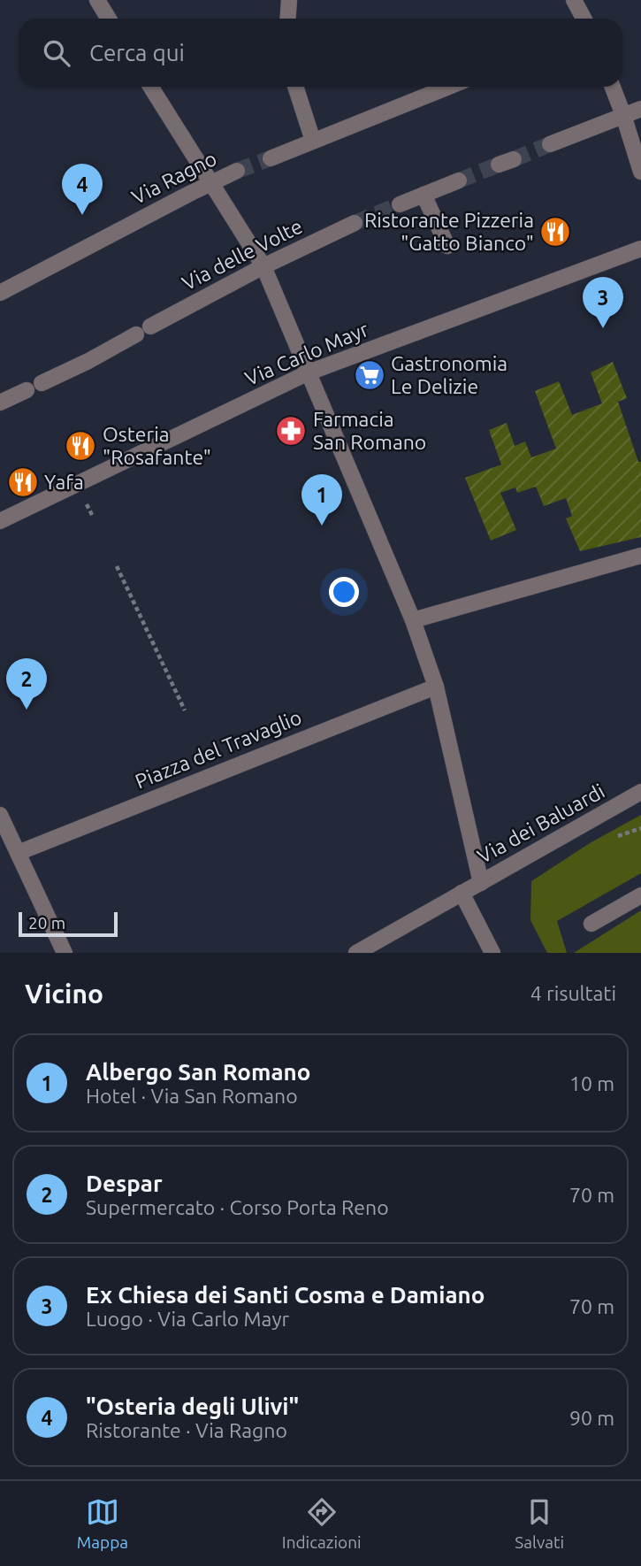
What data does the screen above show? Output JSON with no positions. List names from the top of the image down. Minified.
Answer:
{"streets":{"street":["Via Ragno","Via delle Volte","Via Carlo Mayr","Piazza del Travaglio","Via dei Baluardi"]},"places":{"restaurant":["Ristorante Pizzeria \"Gatto Bianco\"","Osteria \"Rosafante\"","Yafa"],"supermarket":["Gastronomia Le Delizie"],"pharmacy":["Farmacia San Romano"]},"scale_bar":"20 m","page":{"search":"Cerca qui","pins":["4","3","1","2"],"scale":"20 m","heading":["Vicino","4 risultati"],"list":[{"mark":"1","name":"Albergo San Romano","note":"Hotel · Via San Romano","value":"10 m"},{"mark":"2","name":"Despar","note":"Supermercato · Corso Porta Reno","value":"70 m"},{"mark":"3","name":"Ex Chiesa dei Santi Cosma e Damiano","note":"Luogo · Via Carlo Mayr","value":"70 m"},{"mark":"4","name":"\"Osteria degli Ulivi\"","note":"Ristorante · Via Ragno","value":"90 m"}],"nav":["Mappa","Indicazioni","Salvati"]}}
